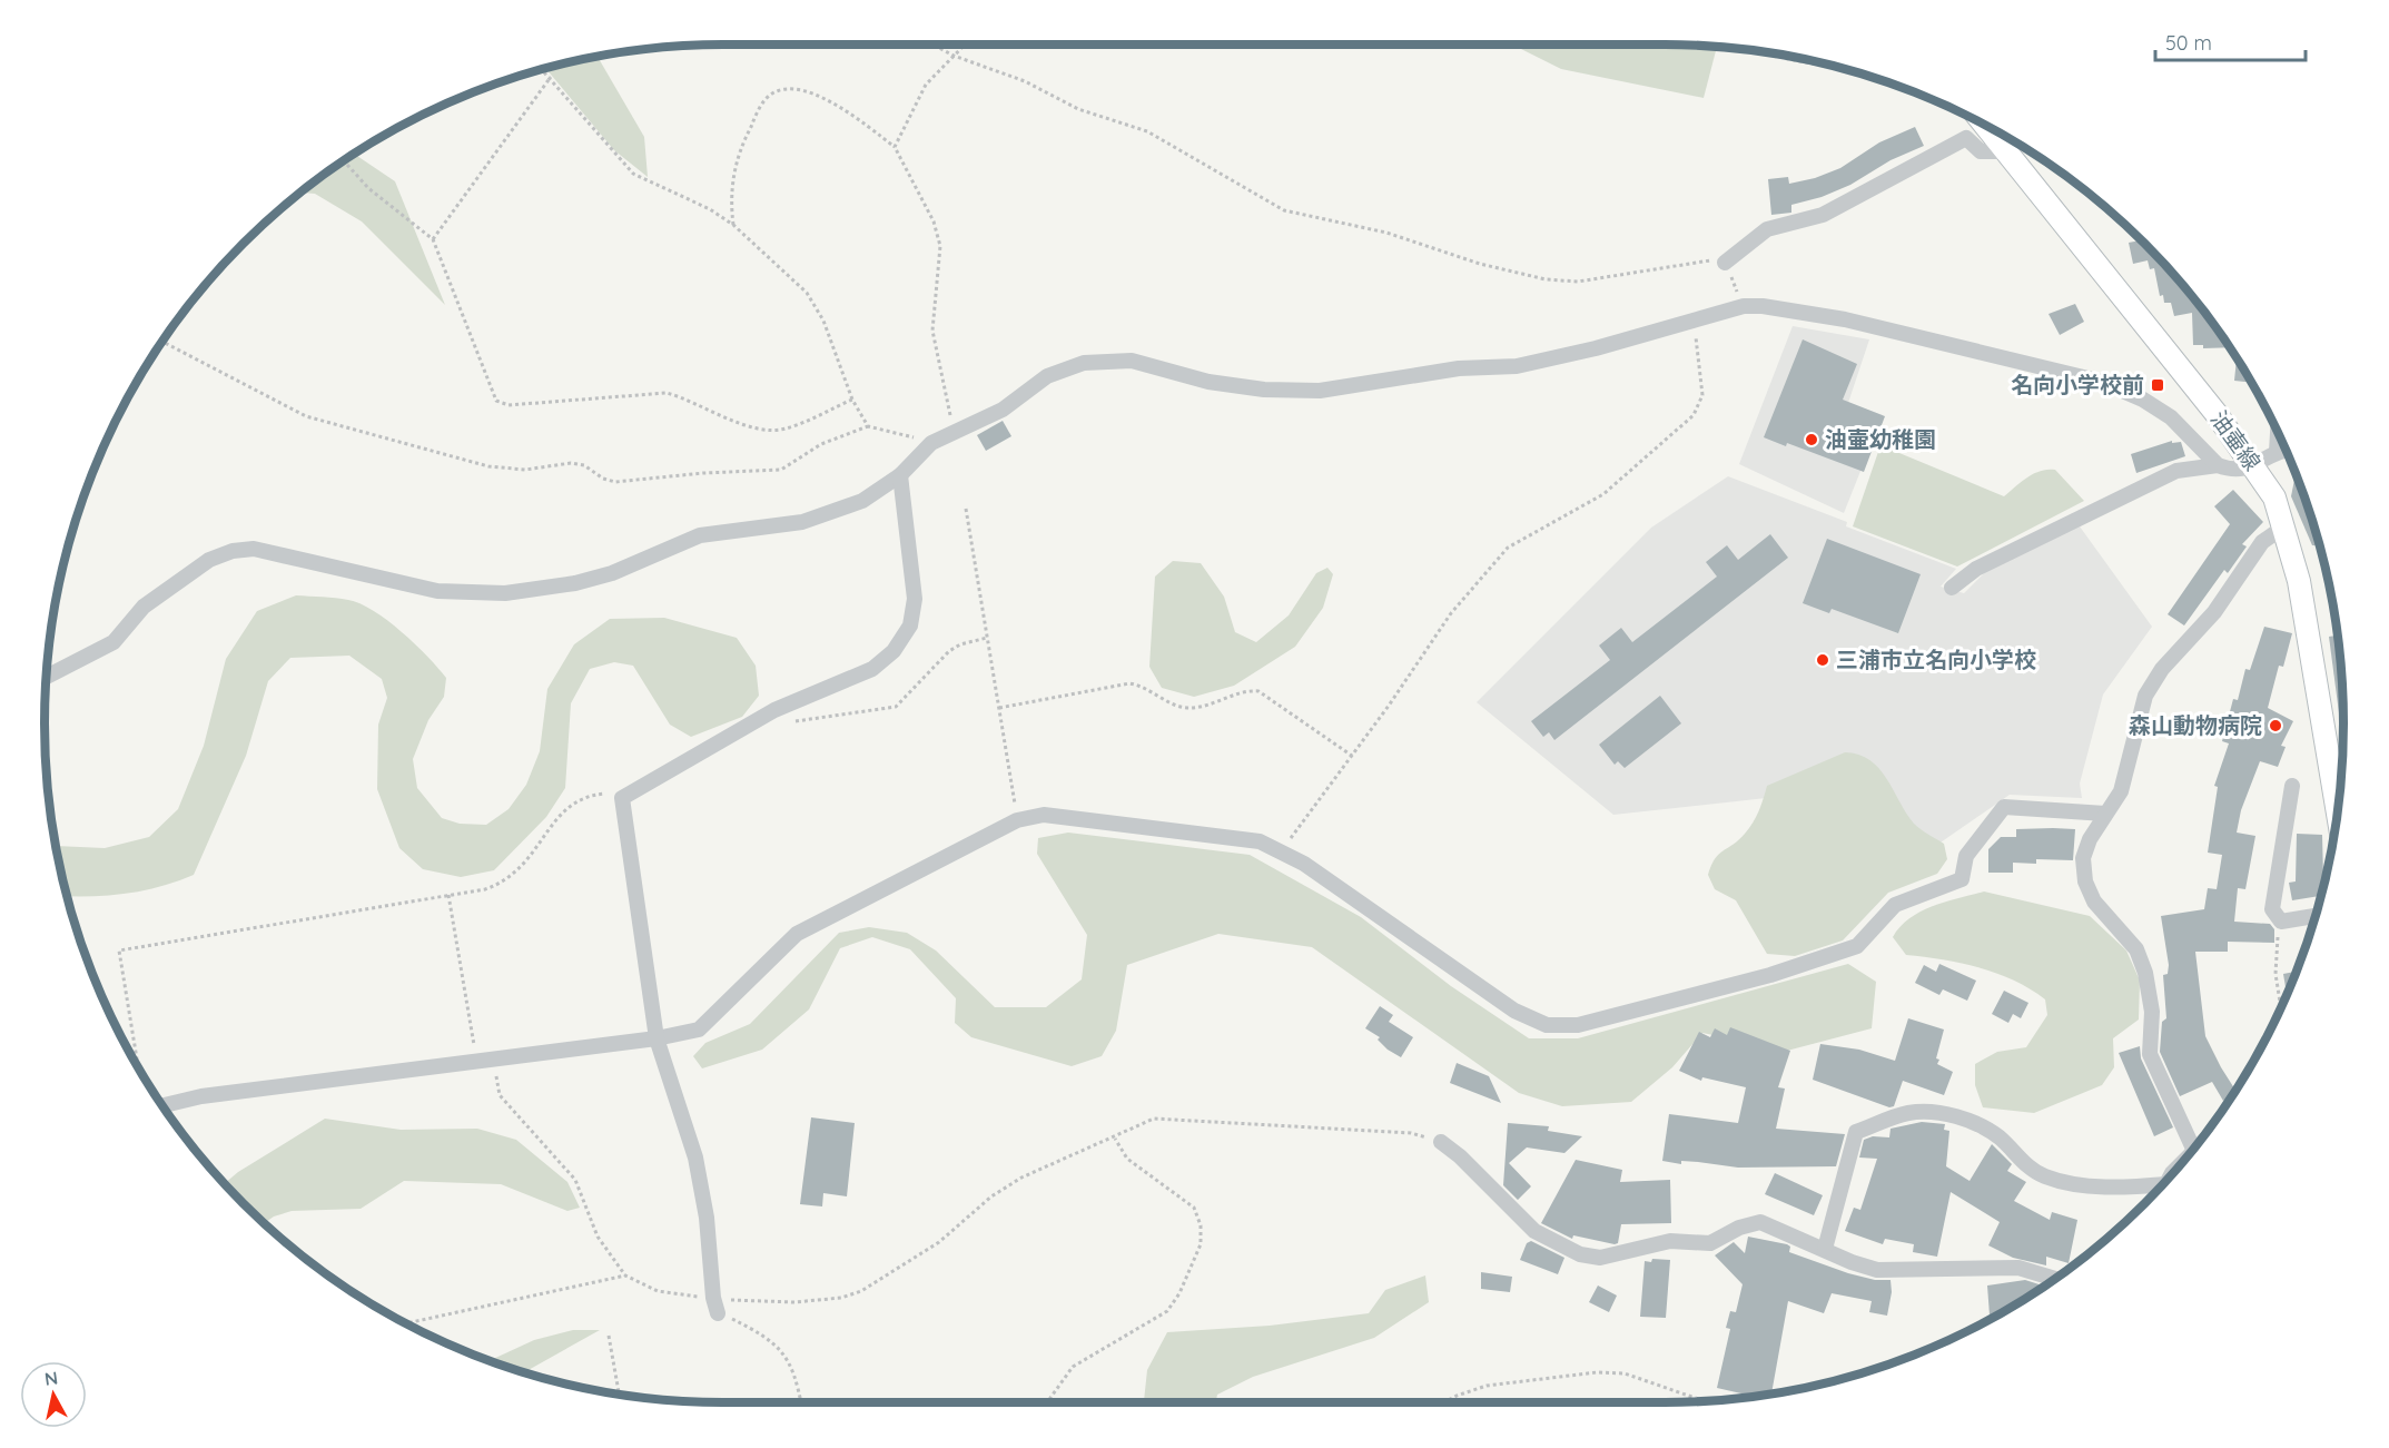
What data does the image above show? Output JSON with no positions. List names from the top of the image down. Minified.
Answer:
{"streets":{"main road":["油壷線"]},"places":{"transit":["名向小学校前"],"other":["油壷幼稚園","三浦市立名向小学校","森山動物病院"]},"scale_bar":"50 m","north":"top"}
